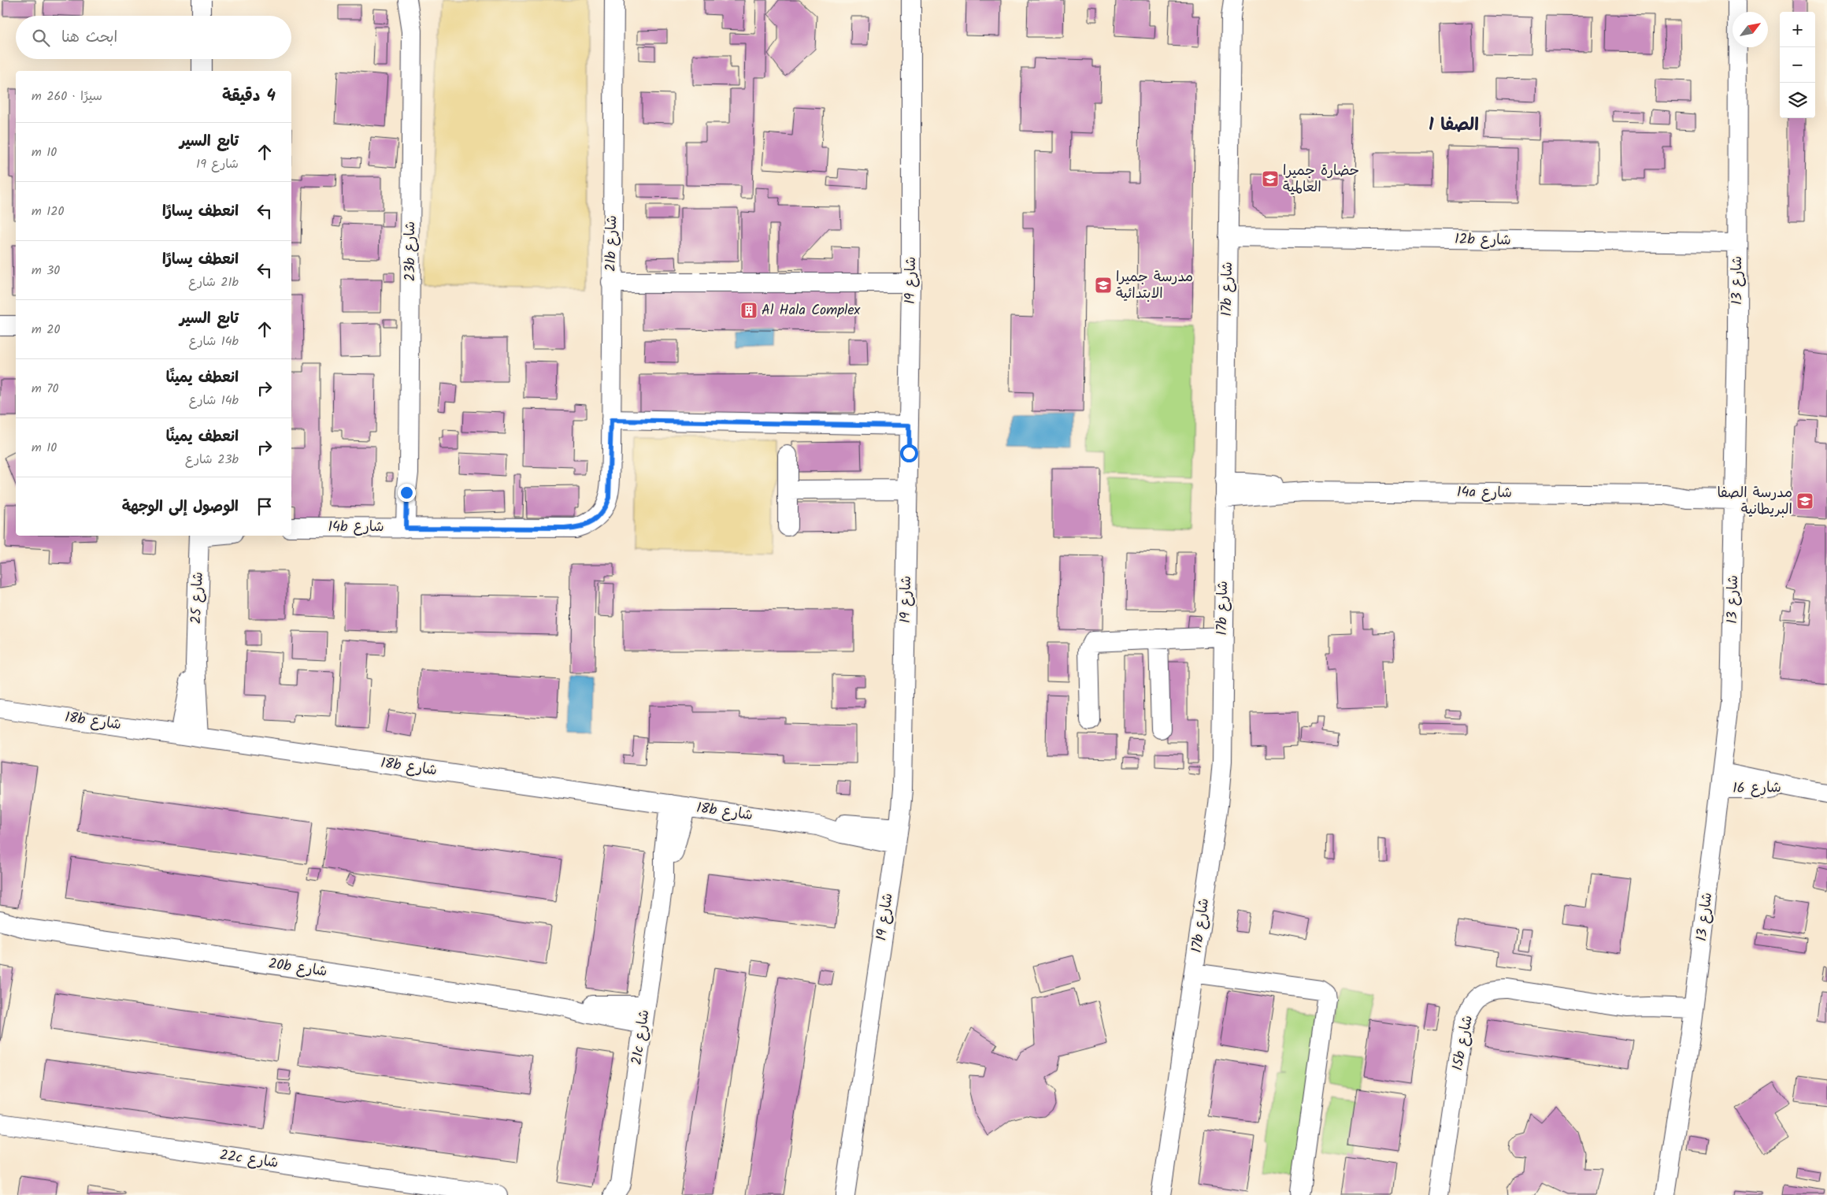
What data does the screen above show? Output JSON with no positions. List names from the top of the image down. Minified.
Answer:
{"streets":{"street":["12b شارع","21b شارع","23b شارع","شارع 19","شارع 13","17b شارع","14a شارع","14b شارع","شارع 25","18b شارع","شارع 16","20b شارع","21c شارع","15b شارع","22c شارع"]},"crossings":[["12b شارع","شارع 13"],["12b شارع","17b شارع"],["21b شارع","14b شارع"],["23b شارع","14b شارع"],["شارع 19","18b شارع"],["شارع 13","14a شارع"],["شارع 13","شارع 16"],["شارع 13","15b شارع"],["17b شارع","14a شارع"],["شارع 25","18b شارع"],["18b شارع","21c شارع"],["20b شارع","21c شارع"]],"districts":["الصفا 1"],"places":{"school or university":["حضارة جميرا العالمية","مدرسة جميرا الابتدائية","مدرسة الصفا البريطانية"],"building":["Al Hala Complex"]},"north":"top right","page":{"map_buttons":["+","−"],"search":"ابحث هنا","heading":["4 دقيقة","سيرًا · 260 m"],"list":[["تابع السير","شارع 19","10 m"],["انعطف يسارًا","120 m"],["انعطف يسارًا","21b شارع","30 m"],["تابع السير","14b شارع","20 m"],["انعطف يمينًا","14b شارع","70 m"],["انعطف يمينًا","23b شارع","10 m"],"الوصول إلى الوجهة"]}}
